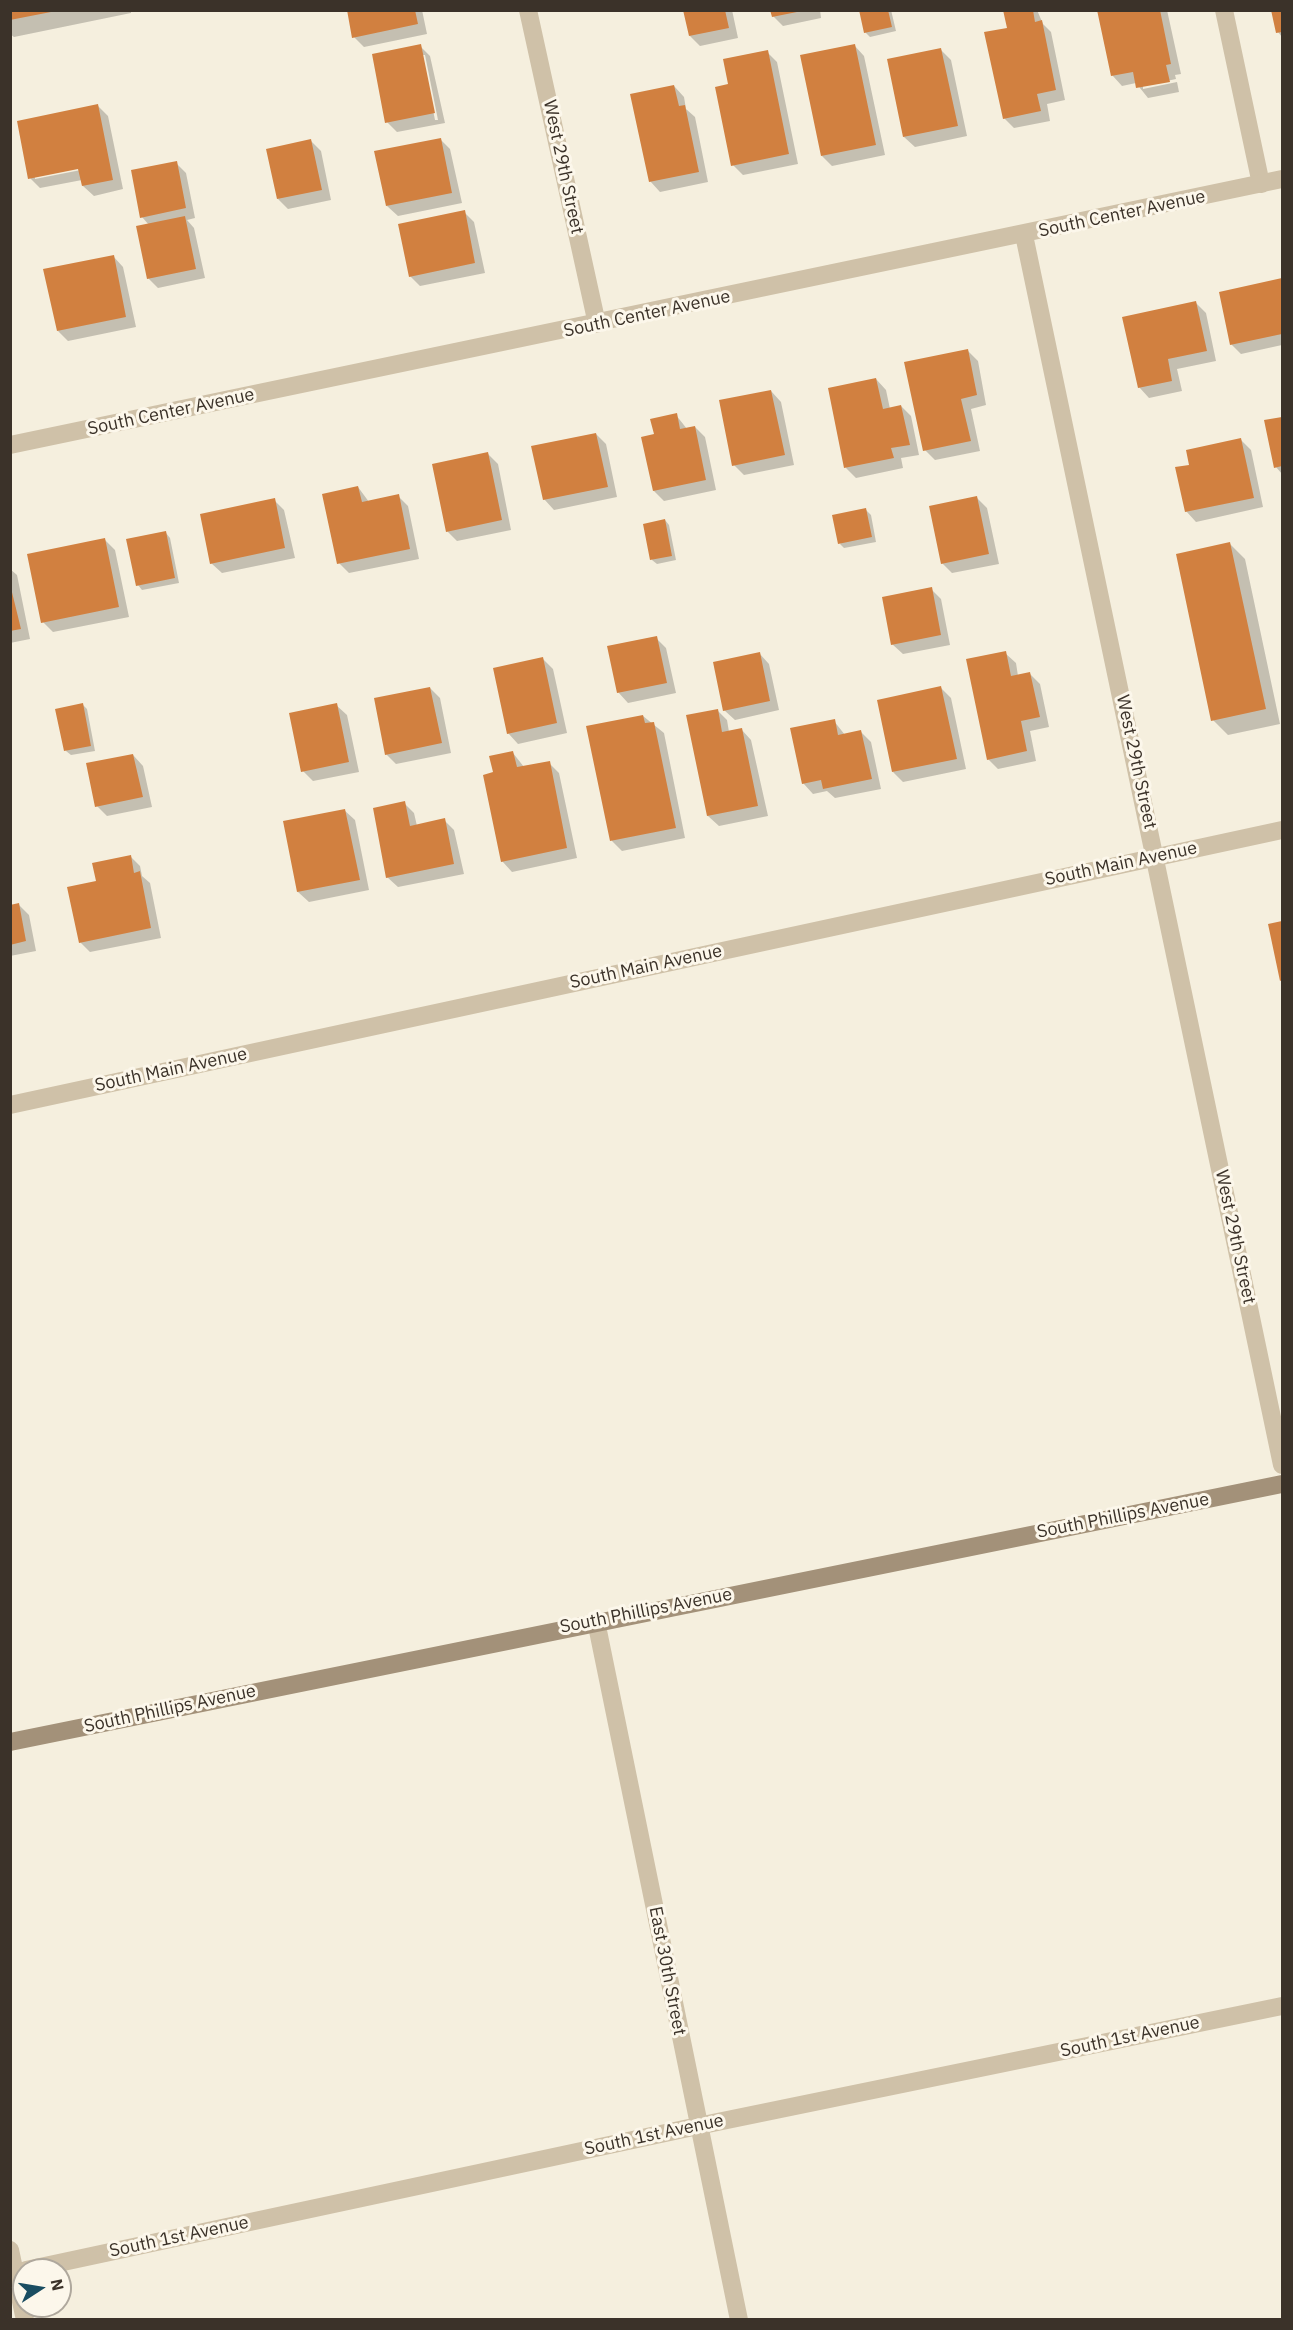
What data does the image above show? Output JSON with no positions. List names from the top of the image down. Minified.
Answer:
{"streets":{"street":["West 29th Street","South Center Avenue","South Main Avenue","South Phillips Avenue","East 30th Street","South 1st Avenue"]},"crossings":[["West 29th Street","South Center Avenue"],["West 29th Street","South Main Avenue"],["South Phillips Avenue","East 30th Street"],["East 30th Street","South 1st Avenue"]],"north":"right"}
